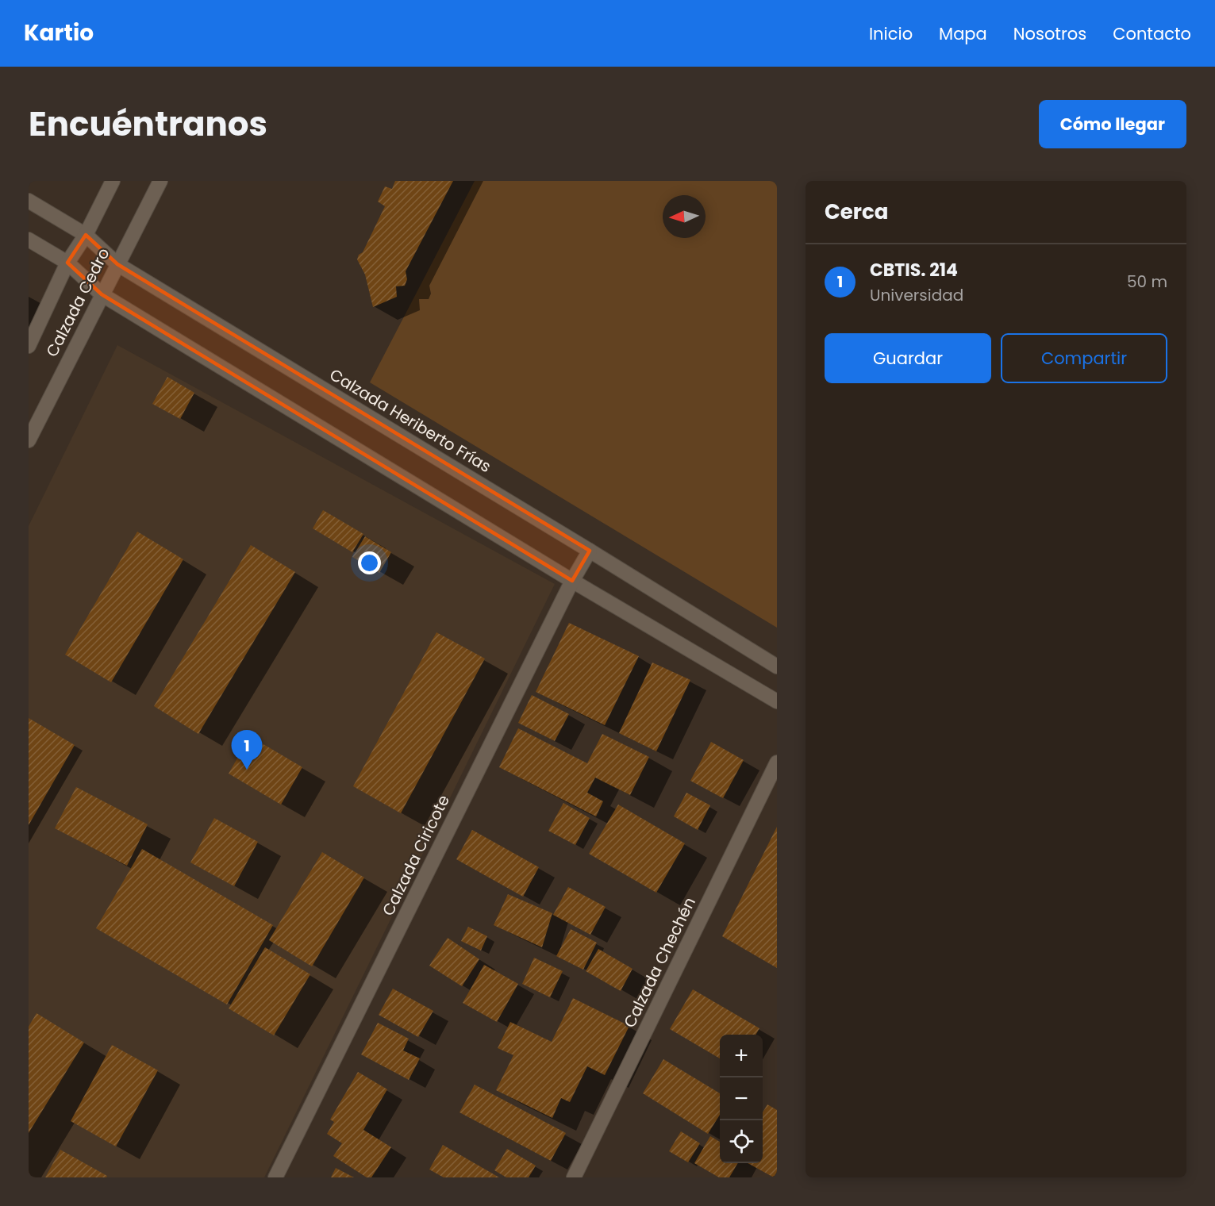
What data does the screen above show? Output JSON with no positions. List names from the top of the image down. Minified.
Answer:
{"streets":{"street":["Calzada Cedro","Calzada Heriberto Frías","Calzada Ciricote","Calzada Chechén"]},"crossings":[["Calzada Cedro","Calzada Heriberto Frías"],["Calzada Heriberto Frías","Calzada Ciricote"]],"north":"left","page":{"header":"Kartio","nav":["Inicio","Mapa","Nosotros","Contacto"],"title":"Encuéntranos","buttons":["Cómo llegar",["Guardar","Compartir"]],"heading":"Cerca","list":[{"mark":"1","name":"CBTIS. 214","note":"Universidad","value":"50 m"}],"pins":"1","map_buttons":["+","−"]}}
